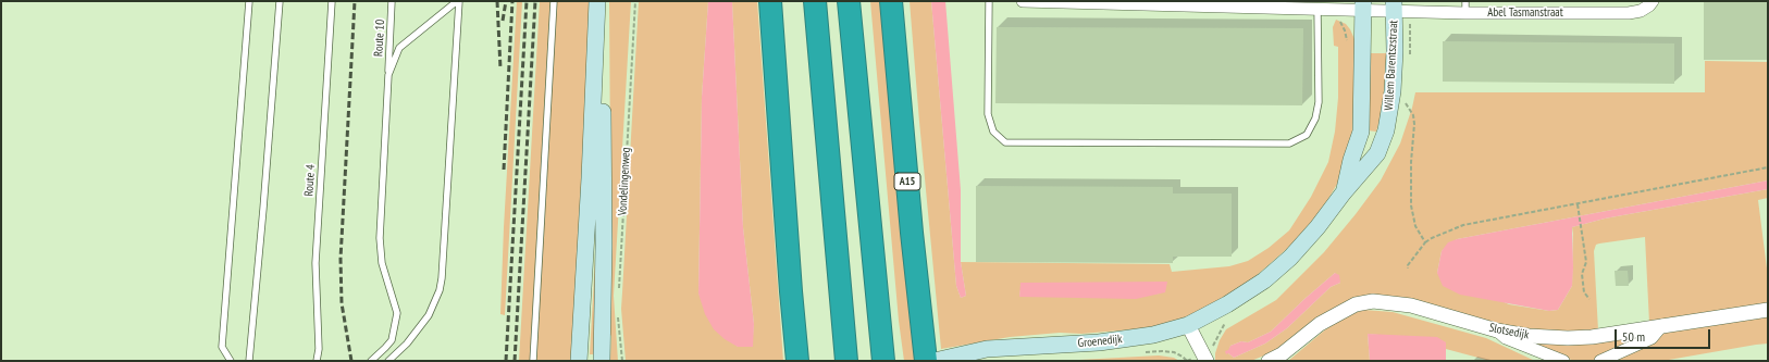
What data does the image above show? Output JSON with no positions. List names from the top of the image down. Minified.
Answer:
{"streets":{"highway":["A15"],"main road":["Willem Barentszstraat","Vondelingenweg","Groenedijk"],"street":["Abel Tasmanstraat","Slotsedijk"],"lane":["Route 10","Route 4"]},"crossings":[["Abel Tasmanstraat","Willem Barentszstraat"],["Willem Barentszstraat","Groenedijk"]],"scale_bar":"50 m"}
